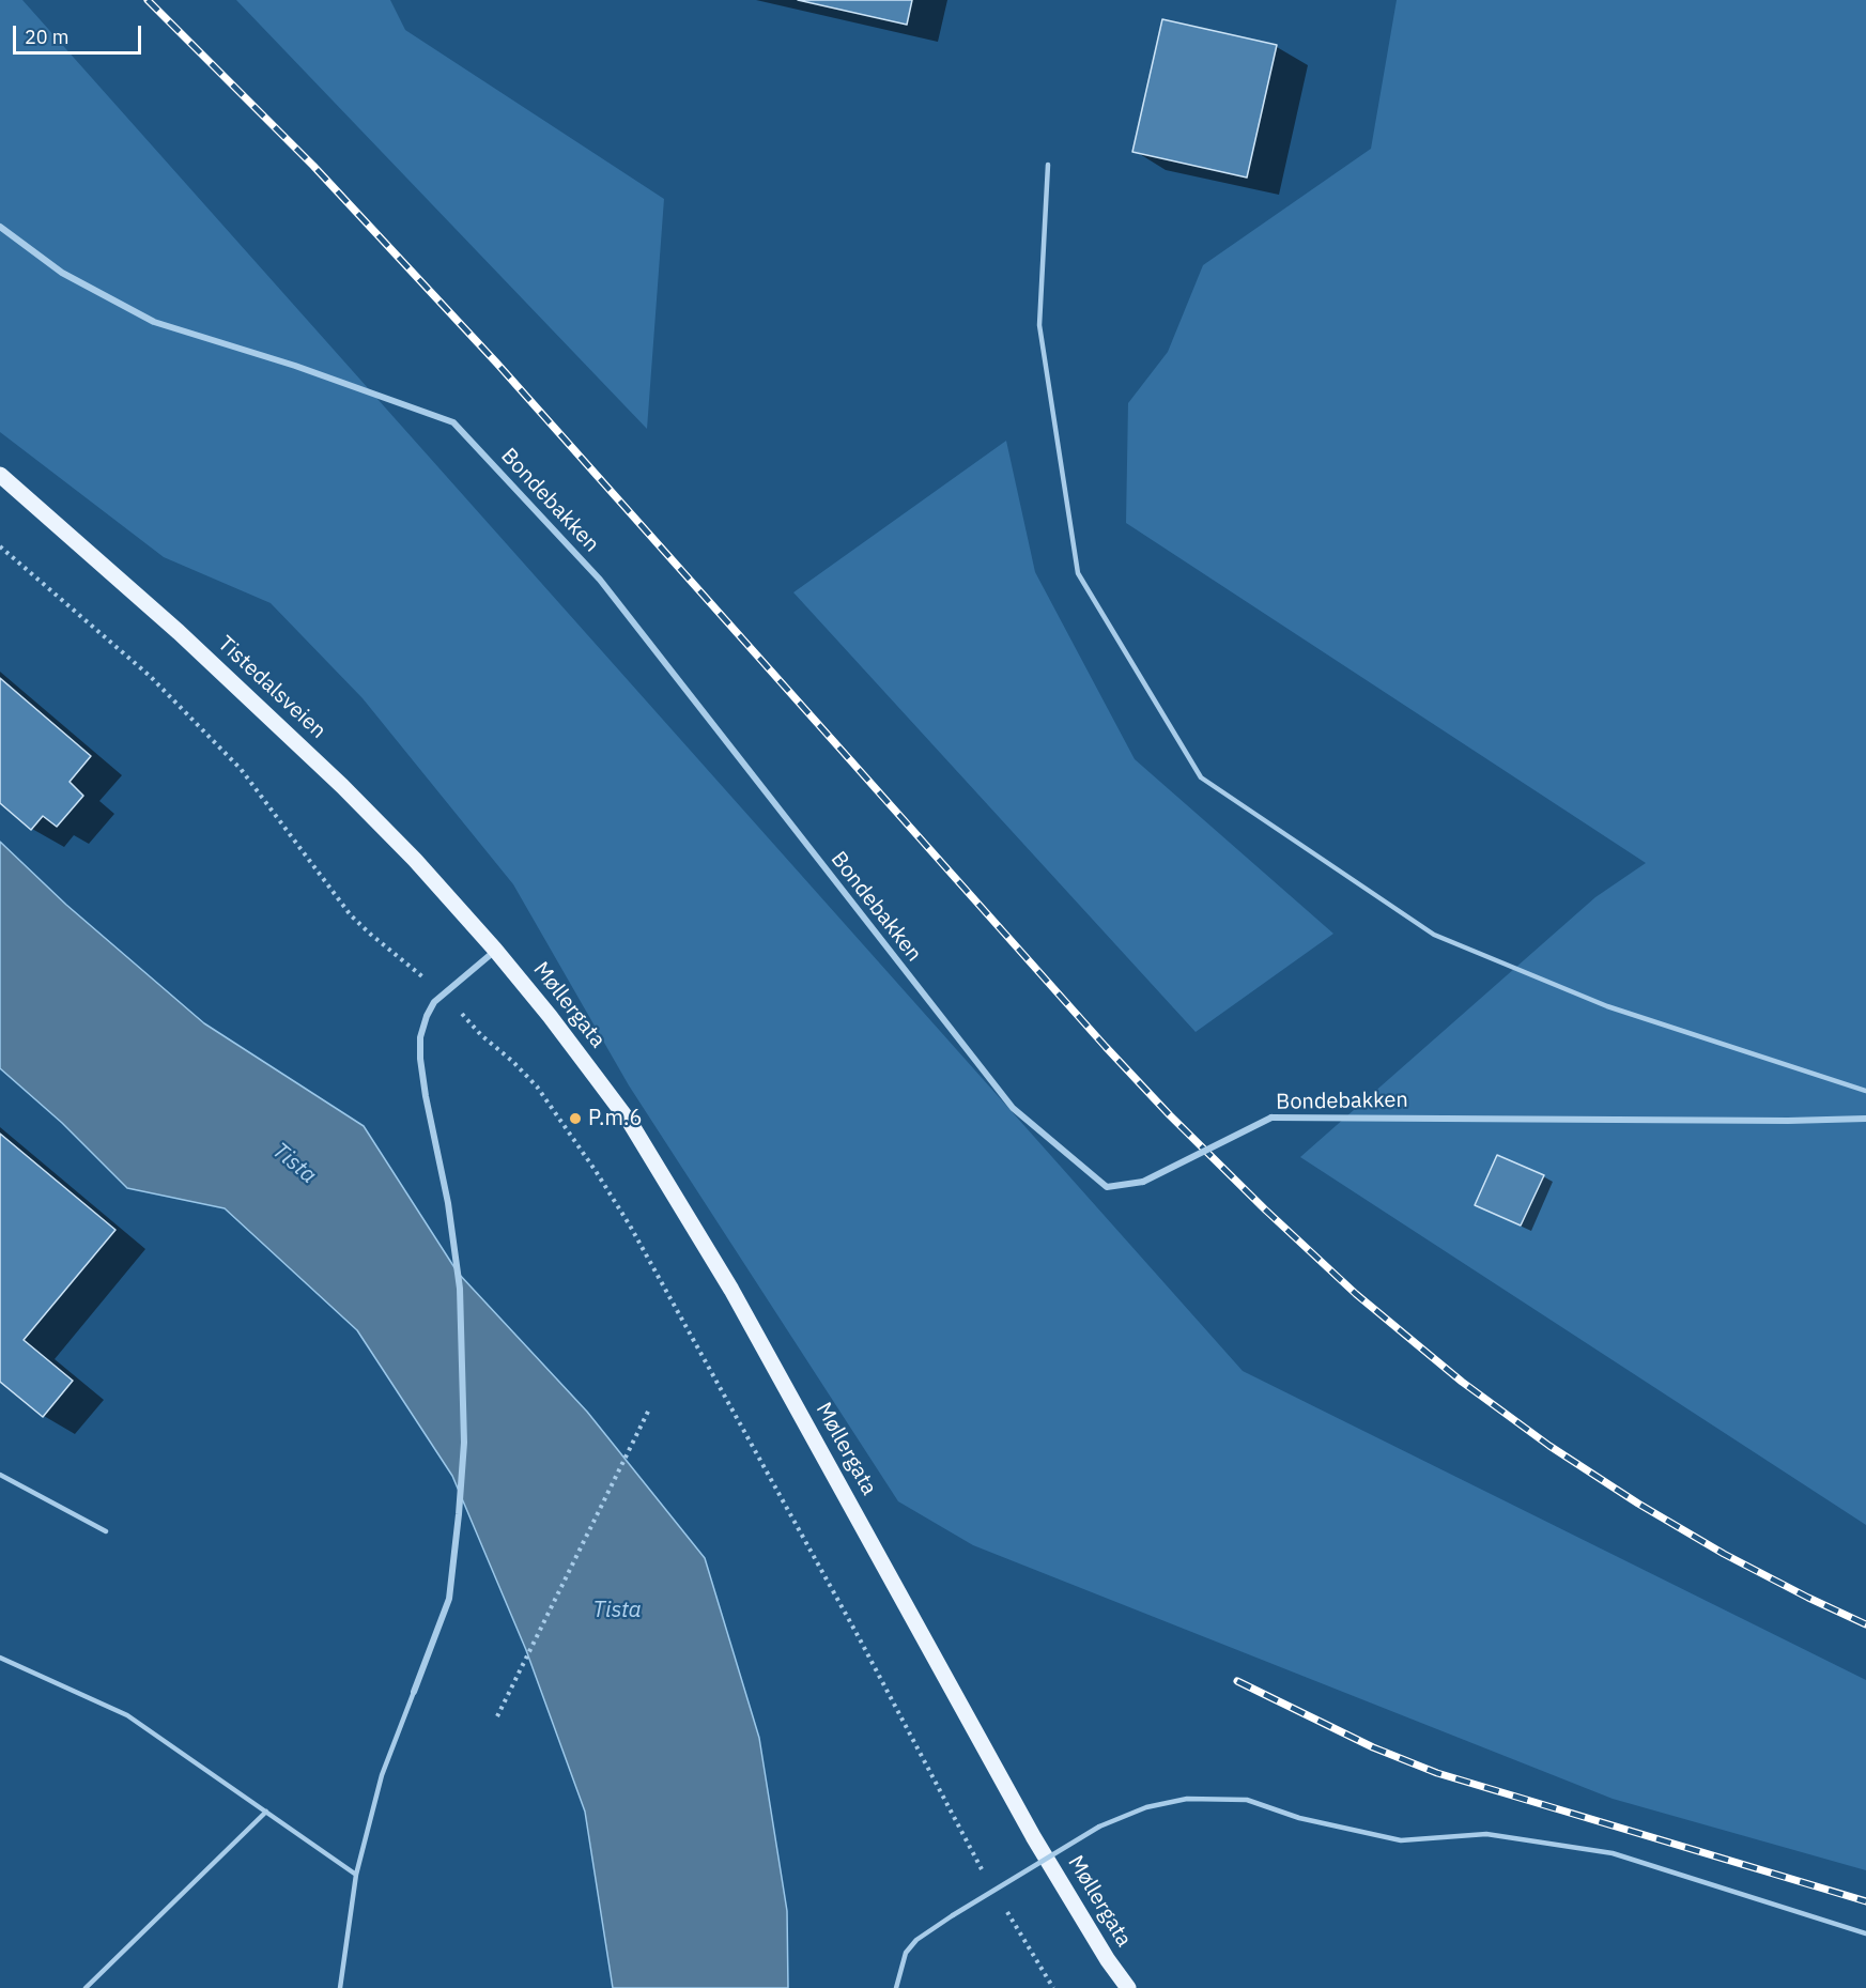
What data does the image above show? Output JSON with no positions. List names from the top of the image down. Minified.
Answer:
{"streets":{"main road":["Tistedalsveien","Møllergata"],"street":["Bondebakken"]},"crossings":[["Tistedalsveien","Møllergata"]],"water":["Tista"],"places":["P.m.6"],"scale_bar":"20 m"}
